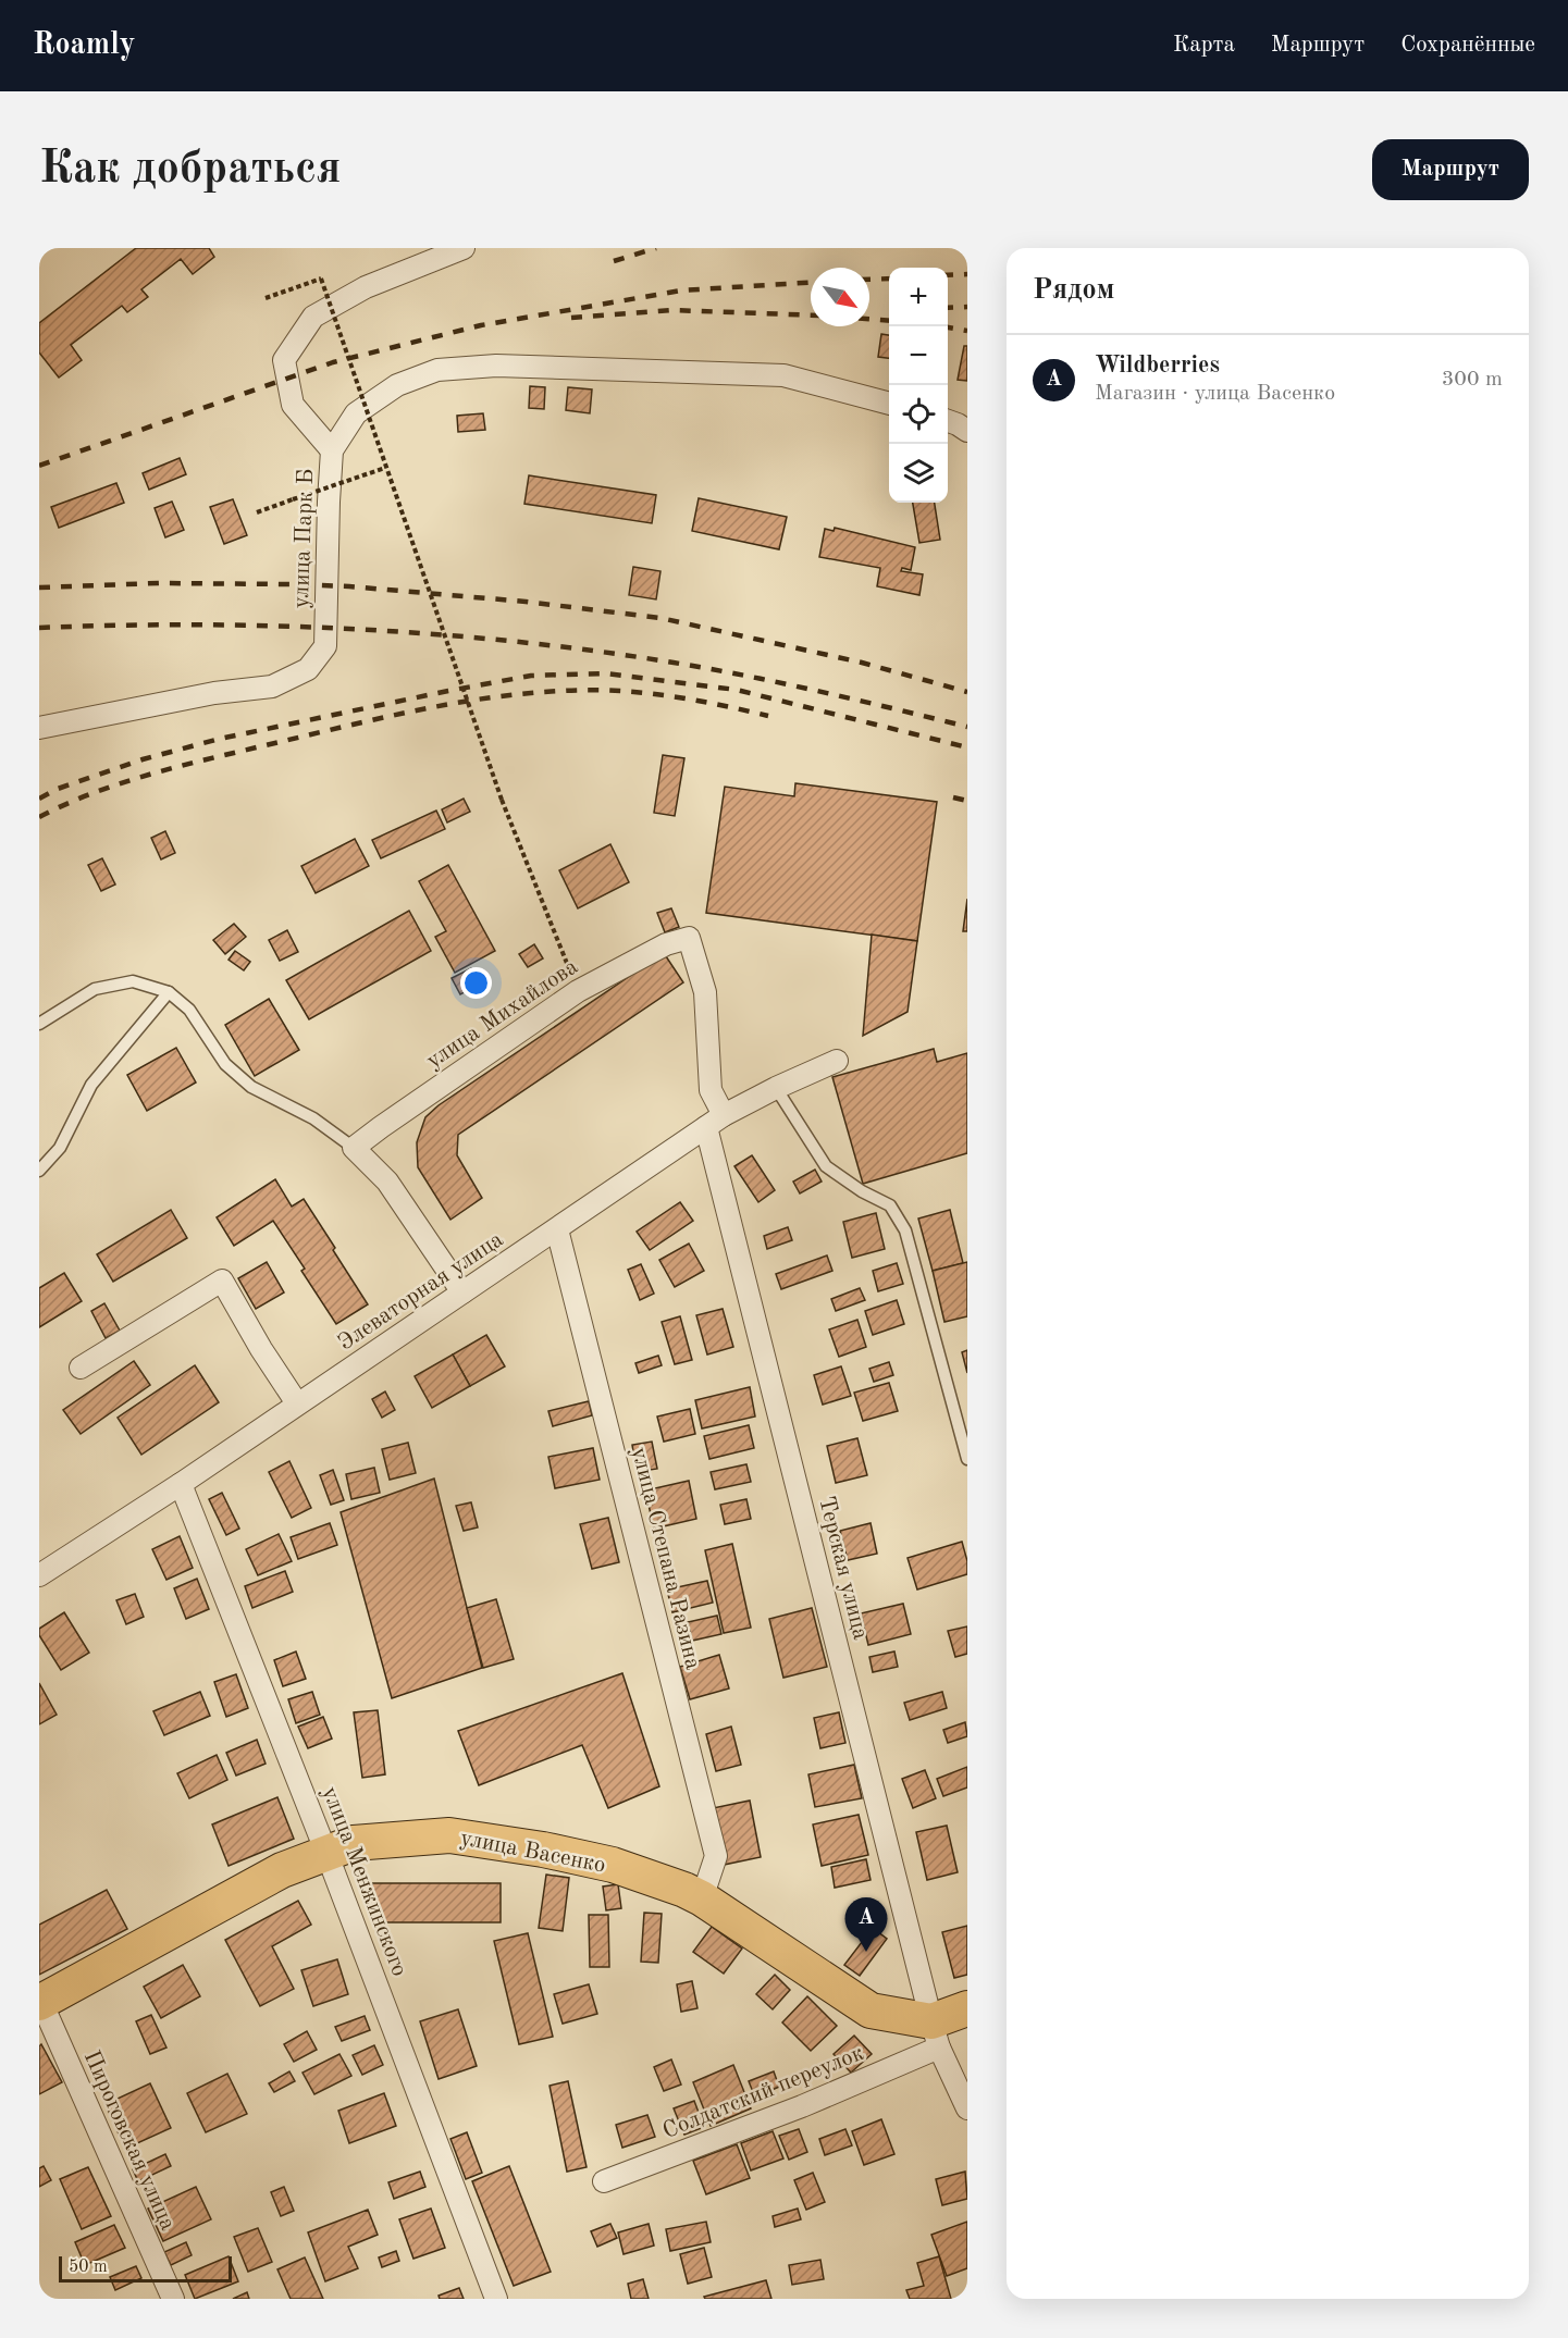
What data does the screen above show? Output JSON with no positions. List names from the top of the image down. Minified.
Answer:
{"streets":{"main road":["улица Васенко"],"street":["улица Парк Б","улица Михайлова","Элеваторная улица","улица Степана Разина","Терская улица","улица Менжинского","Солдатский переулок","Пироговская улица"]},"crossings":[["улица Михайлова","Терская улица"],["Элеваторная улица","улица Степана Разина"],["Элеваторная улица","Терская улица"],["Элеваторная улица","улица Менжинского"],["улица Степана Разина","улица Васенко"],["Терская улица","улица Васенко"],["Терская улица","Солдатский переулок"],["улица Васенко","улица Менжинского"],["улица Васенко","Солдатский переулок"],["улица Васенко","Пироговская улица"]],"scale_bar":"50 m","north":"bottom right","page":{"header":"Roamly","nav":["Карта","Маршрут","Сохранённые"],"buttons":"Маршрут","title":"Как добраться","heading":"Рядом","map_buttons":["+","−"],"list":[{"mark":"A","name":"Wildberries","note":"Магазин · улица Васенко","value":"300 m"}],"pins":"A","scale":"50 m"}}
